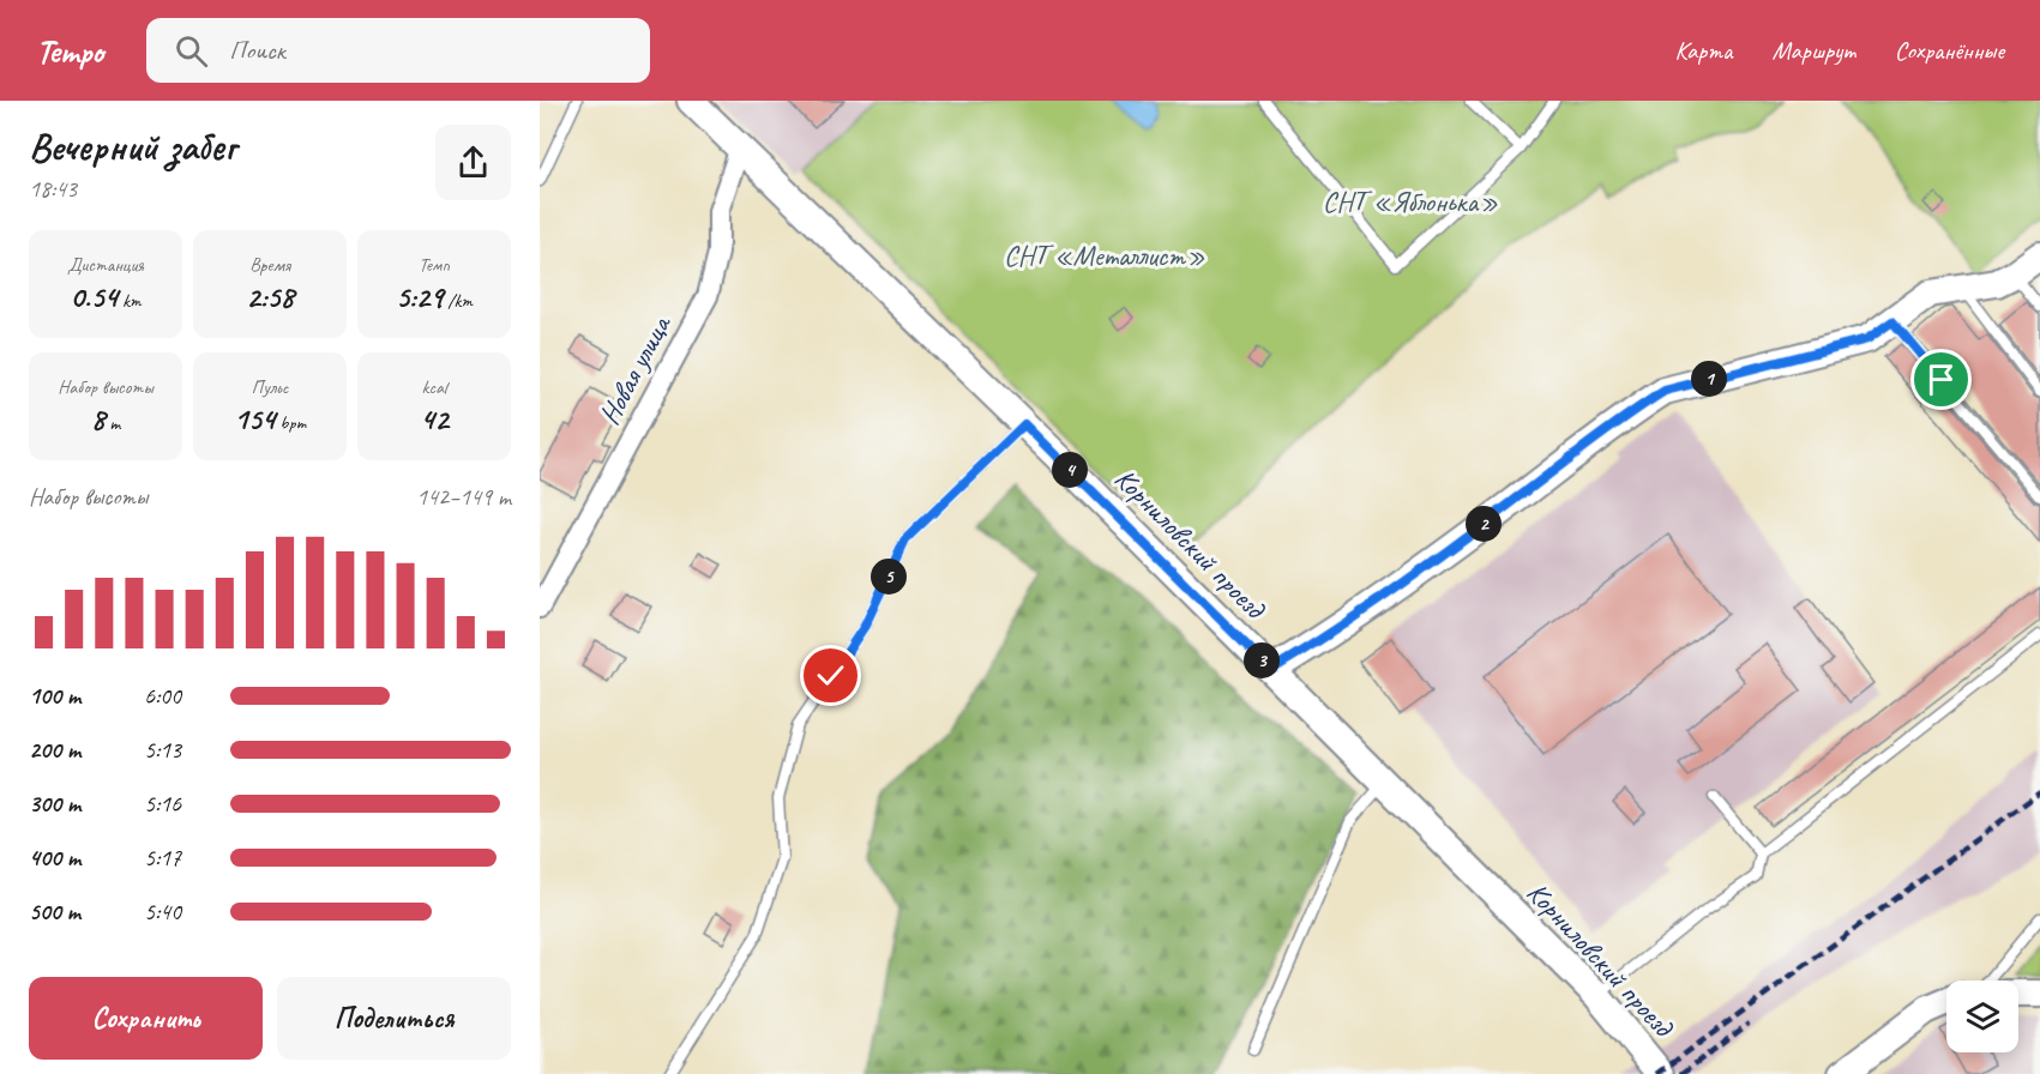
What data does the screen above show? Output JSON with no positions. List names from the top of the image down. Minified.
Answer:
{"streets":{"street":["Новая улица","Корниловский проезд"]},"crossings":[["Новая улица","Корниловский проезд"]],"parks":["СНТ «Яблонька»","СНТ «Металлист»"],"page":{"header":"Tempo","search":"Поиск","nav":["Карта","Маршрут","Сохранённые"],"heading":["Вечерний забег","18:43"],"stats":[["Дистанция","0.54 km"],["Время","2:58"],["Темп","5:29 /km"],["Набор высоты","8 m"],["Пульс","154 bpm"],["kcal","42"]],"pins":["1","4","2","5","3"],"chart":["Набор высоты","142–149 m"],"list":[{"name":"100 m","note":"6:00"},{"name":"200 m","note":"5:13"},{"name":"300 m","note":"5:16"},{"name":"400 m","note":"5:17"},{"name":"500 m","note":"5:40"}],"buttons":["Сохранить","Поделиться"]}}
